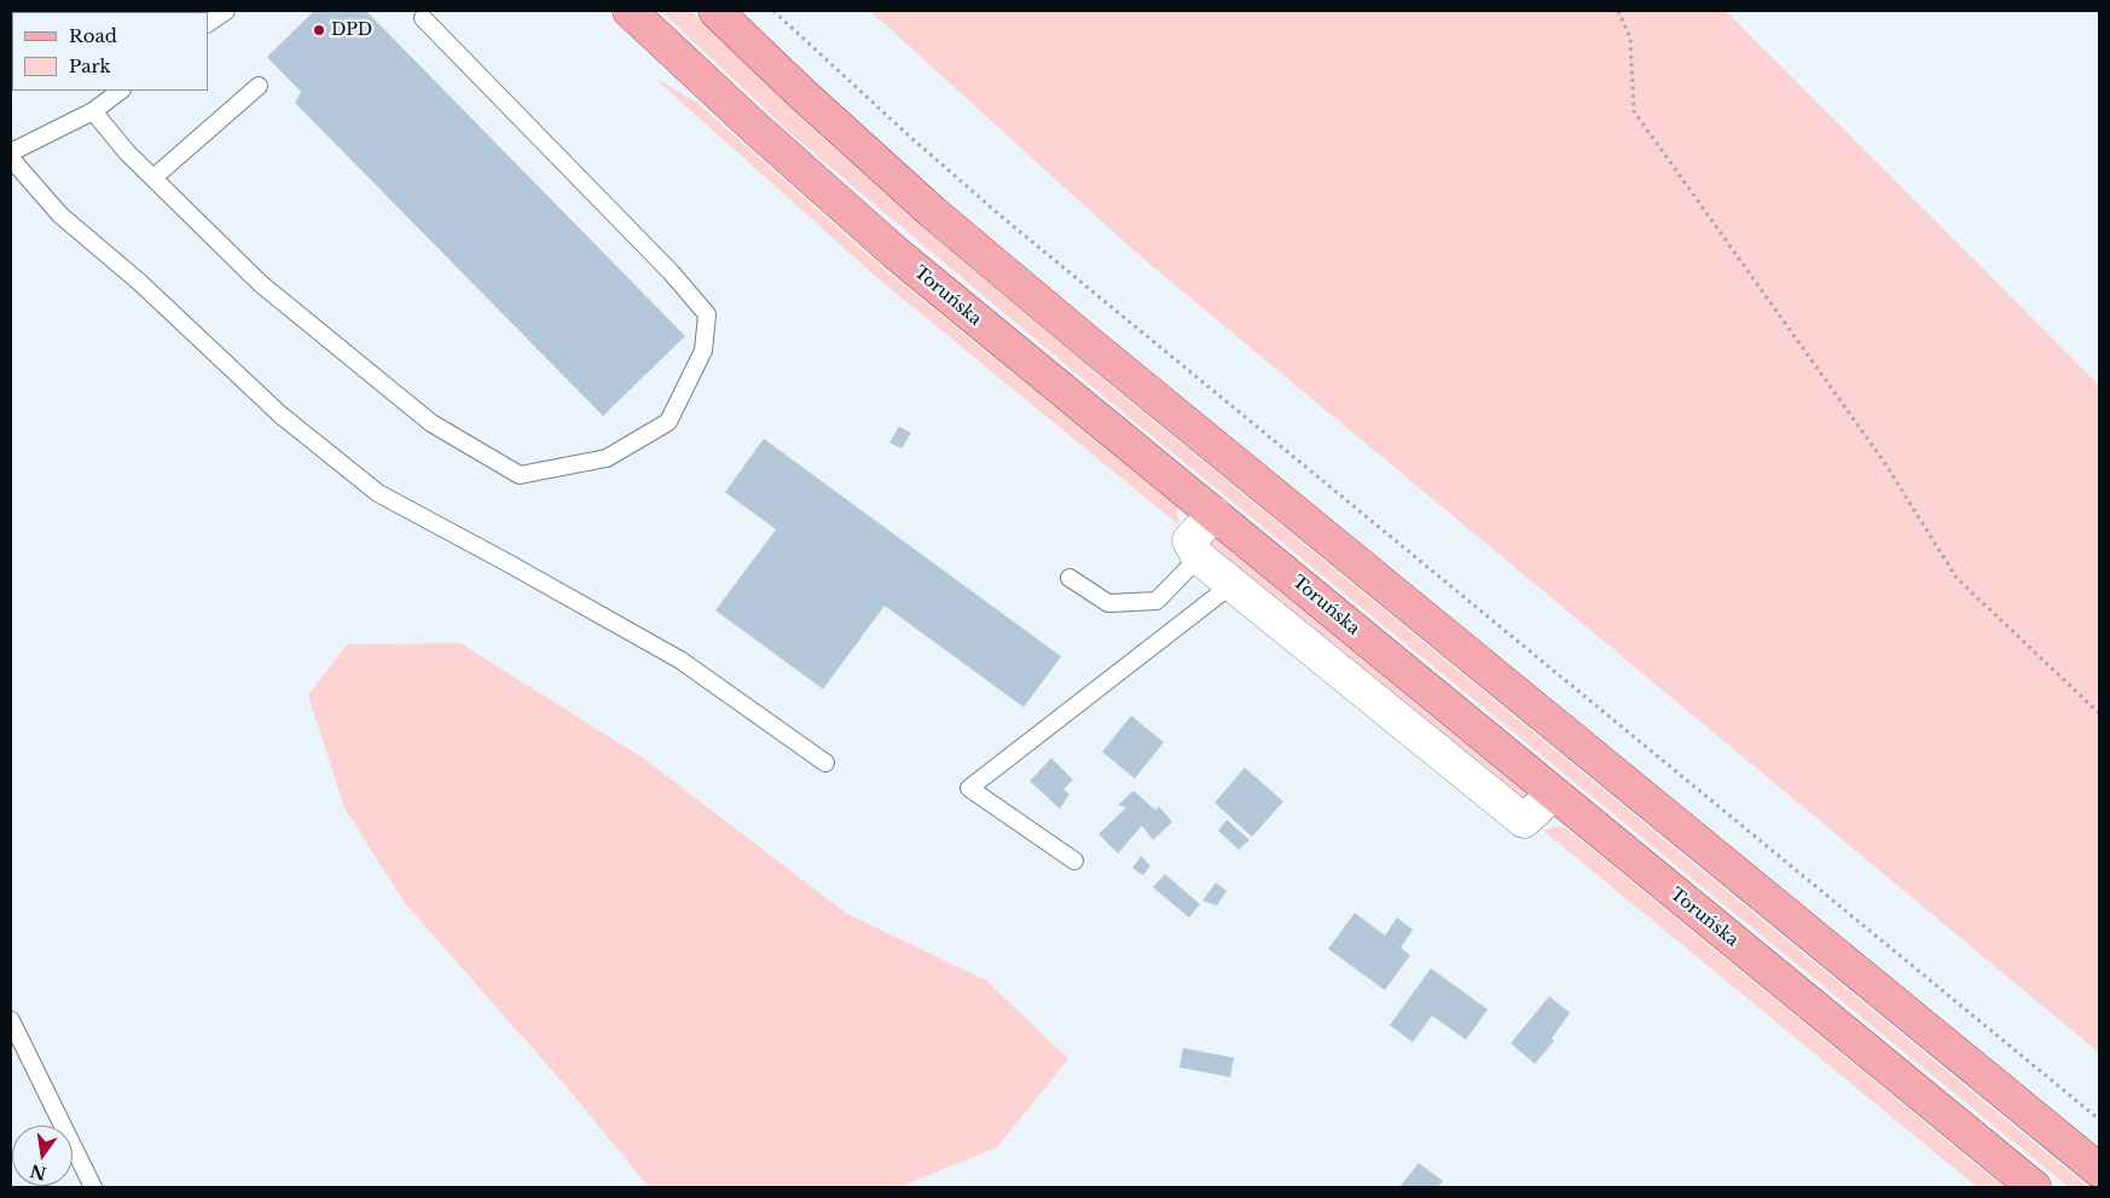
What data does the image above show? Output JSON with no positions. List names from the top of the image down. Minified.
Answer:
{"streets":{"main road":["Toruńska"]},"places":["DPD"],"legend":["Road","Park"],"north":"bottom"}
